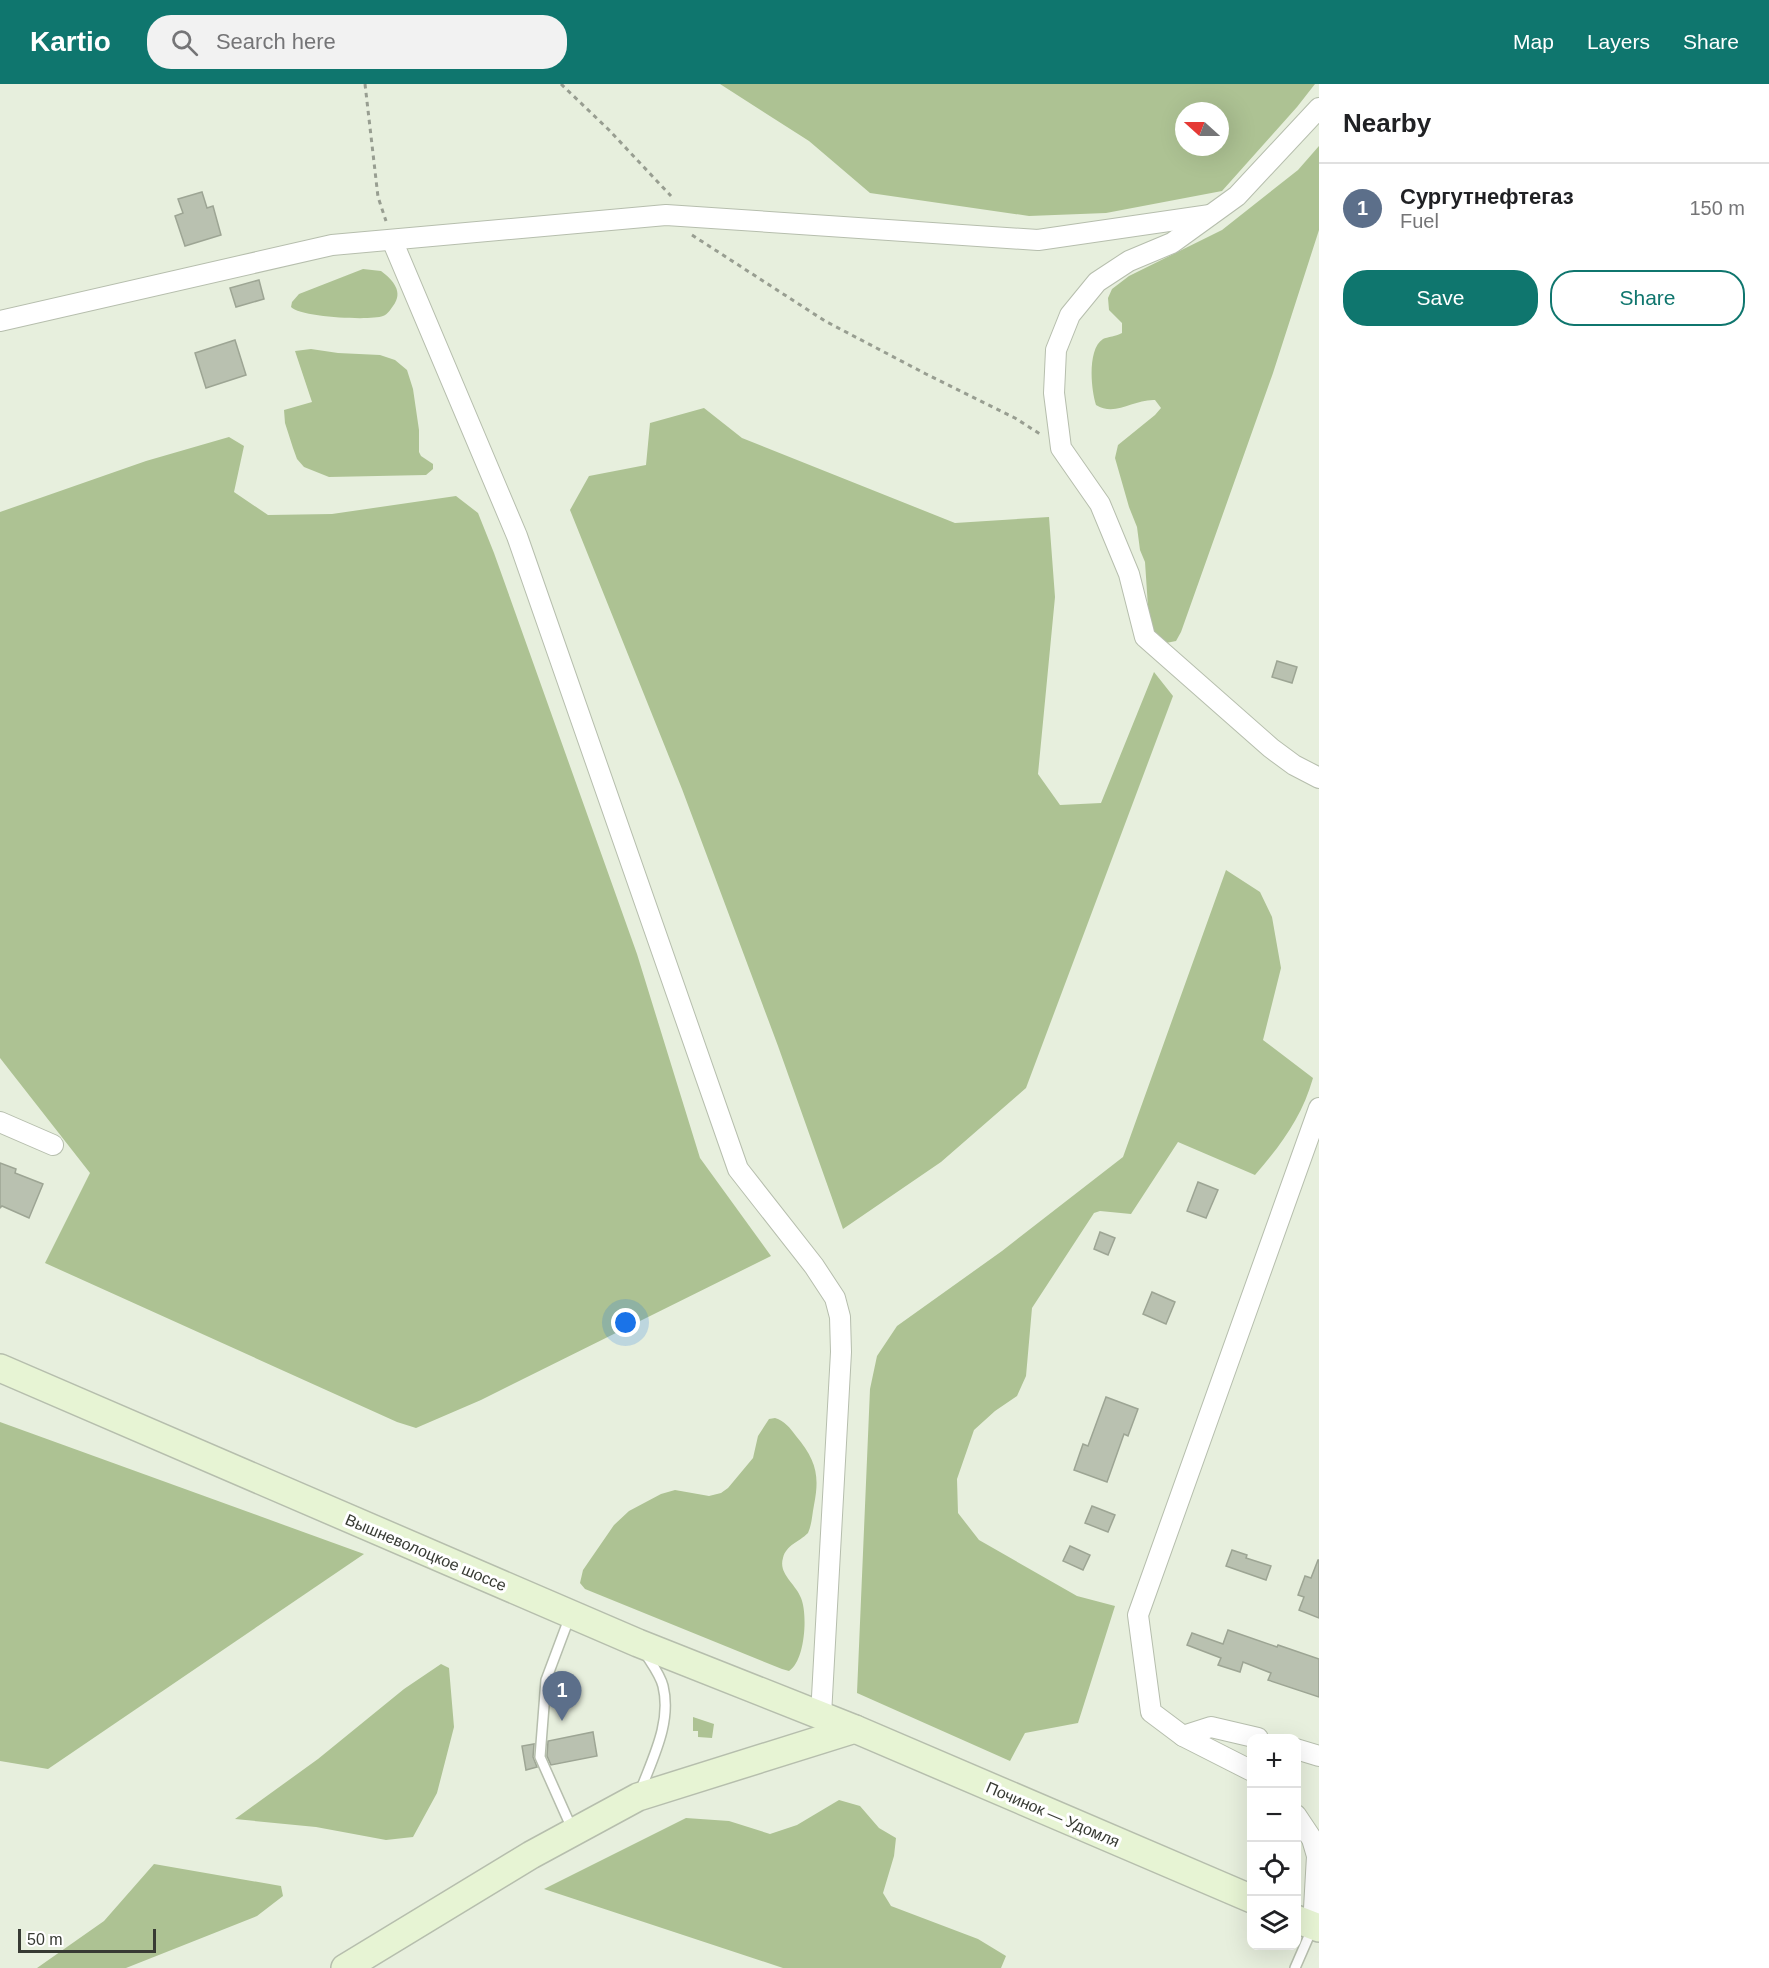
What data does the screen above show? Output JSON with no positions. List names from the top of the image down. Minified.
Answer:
{"streets":{"main road":["Вышневолоцкое шоссе","Починок — Удомля"]},"crossings":[["Вышневолоцкое шоссе","Починок — Удомля"]],"scale_bar":"50 m","north":"left","page":{"header":"Kartio","search":"Search here","nav":["Map","Layers","Share"],"heading":"Nearby","list":[{"mark":"1","name":"Сургутнефтегаз","note":"Fuel","value":"150 m"}],"buttons":["Save","Share"],"pins":"1","map_buttons":["+","−"],"scale":"50 m"}}
